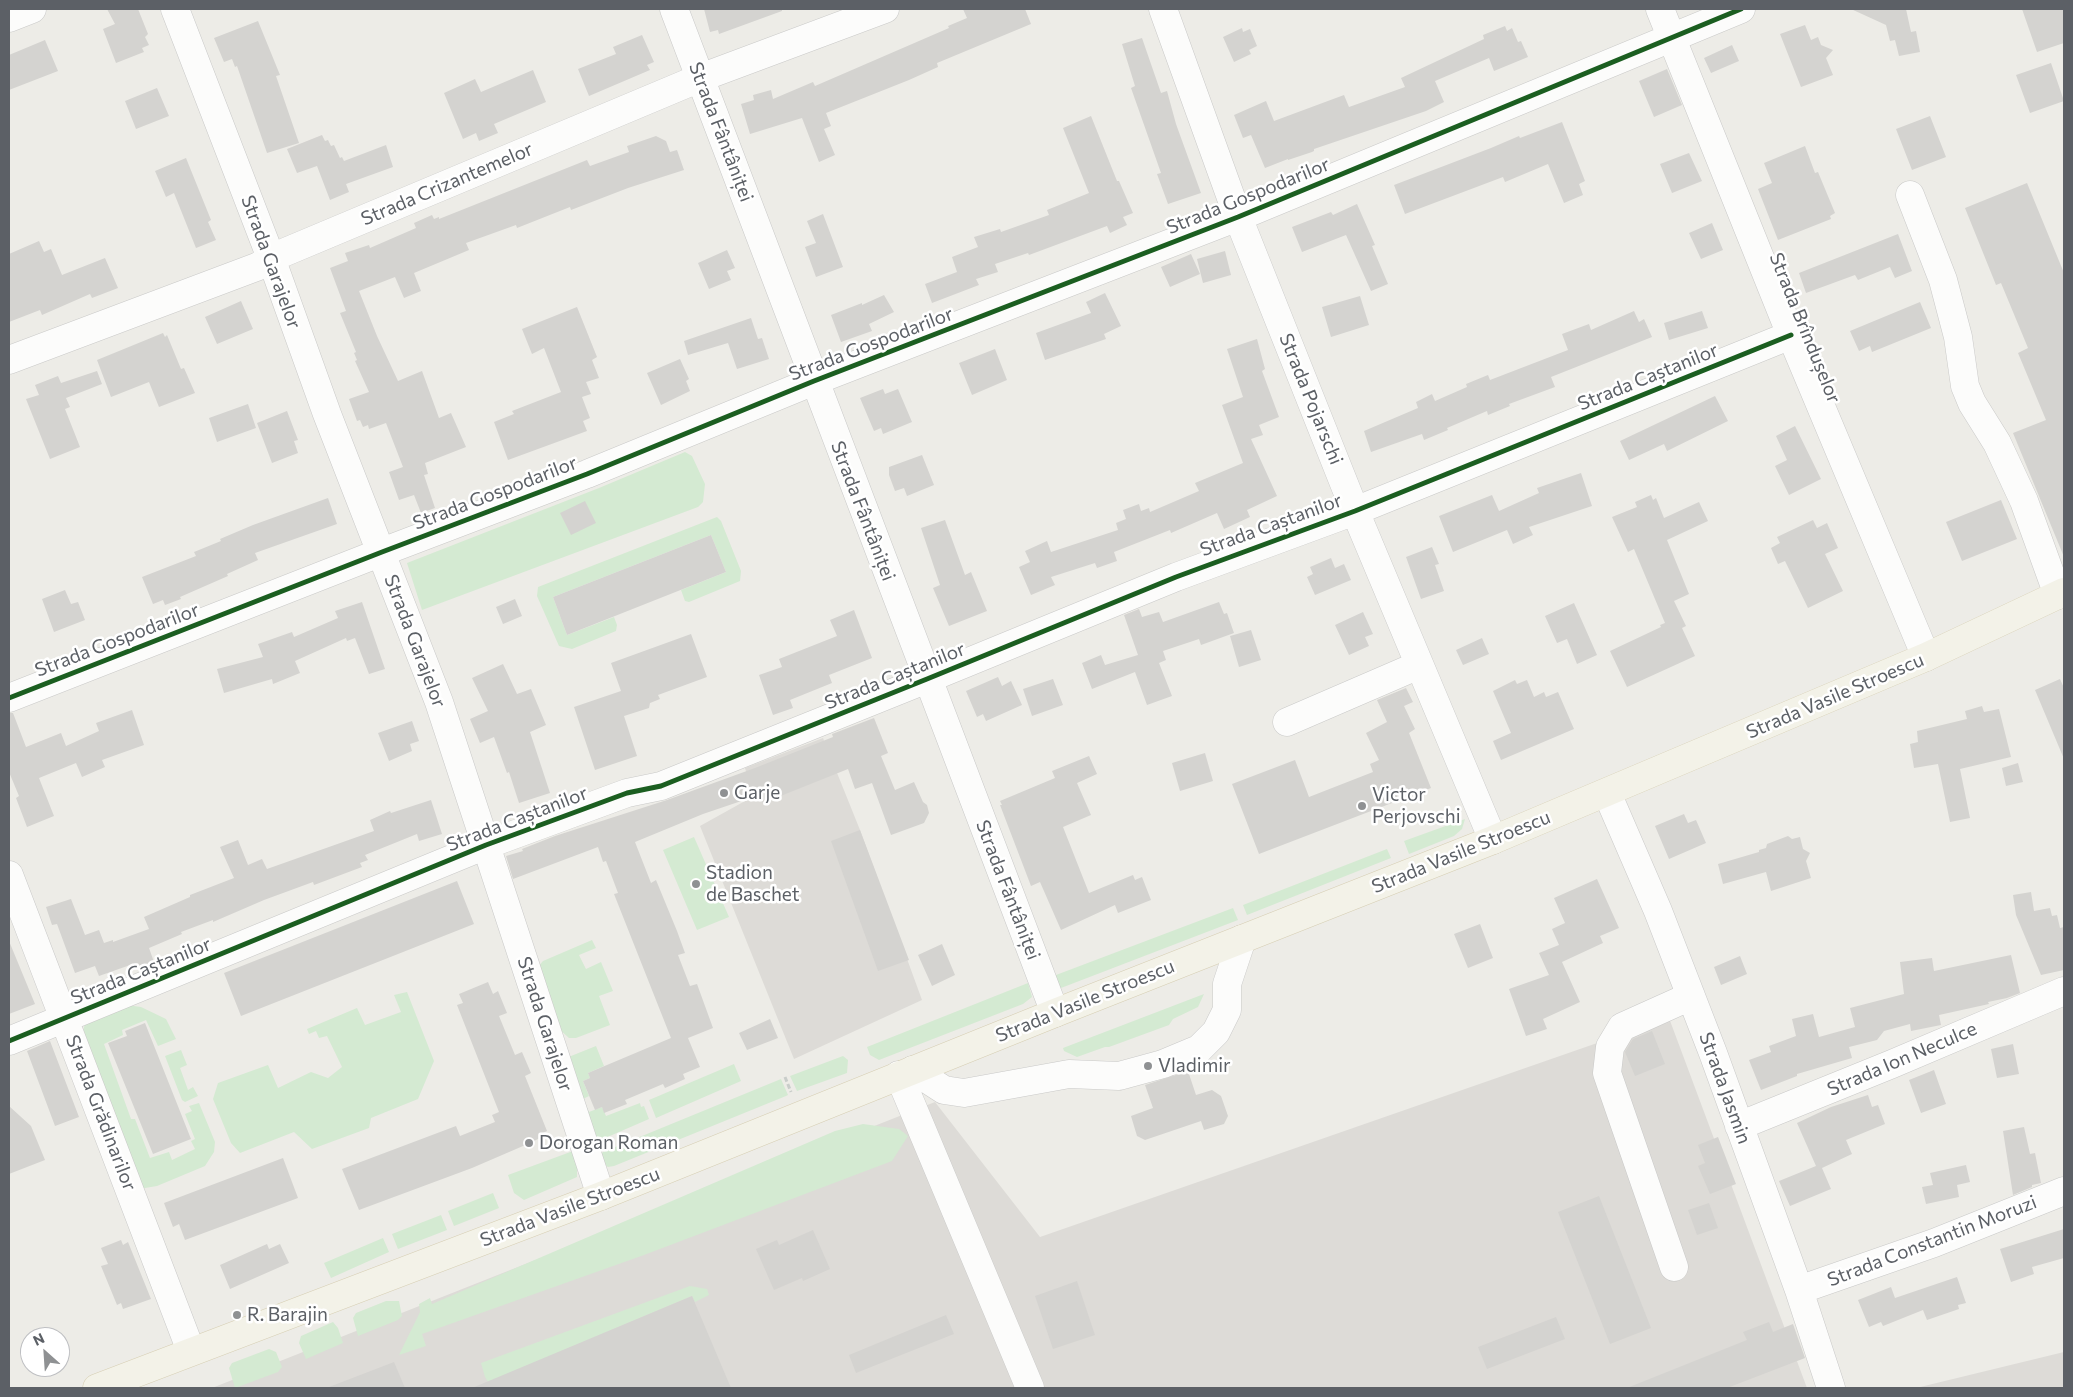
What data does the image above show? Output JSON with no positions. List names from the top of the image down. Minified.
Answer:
{"streets":{"main road":["Strada Vasile Stroescu"],"street":["Strada Fântâniței","Strada Crizantemelor","Strada Gospodarilor","Strada Garajelor","Strada Brîndușelor","Strada Caștanilor","Strada Pojarschi","Strada Ion Neculce","Strada Jasmin","Strada Grădinarilor","Strada Constantin Moruzi"]},"crossings":[["Strada Fântâniței","Strada Crizantemelor"],["Strada Fântâniței","Strada Gospodarilor"],["Strada Fântâniței","Strada Caștanilor"],["Strada Fântâniței","Strada Vasile Stroescu"],["Strada Crizantemelor","Strada Garajelor"],["Strada Gospodarilor","Strada Garajelor"],["Strada Gospodarilor","Strada Brîndușelor"],["Strada Gospodarilor","Strada Pojarschi"],["Strada Garajelor","Strada Caștanilor"],["Strada Garajelor","Strada Vasile Stroescu"],["Strada Brîndușelor","Strada Caștanilor"],["Strada Brîndușelor","Strada Vasile Stroescu"],["Strada Caștanilor","Strada Pojarschi"],["Strada Caștanilor","Strada Grădinarilor"],["Strada Pojarschi","Strada Vasile Stroescu"],["Strada Vasile Stroescu","Strada Jasmin"],["Strada Vasile Stroescu","Strada Grădinarilor"],["Strada Ion Neculce","Strada Jasmin"],["Strada Jasmin","Strada Constantin Moruzi"]],"places":["Garje","Victor Perjovschi","Stadion de Baschet","Vladimir","Dorogan Roman","R. Barajin"],"north":"top left"}
